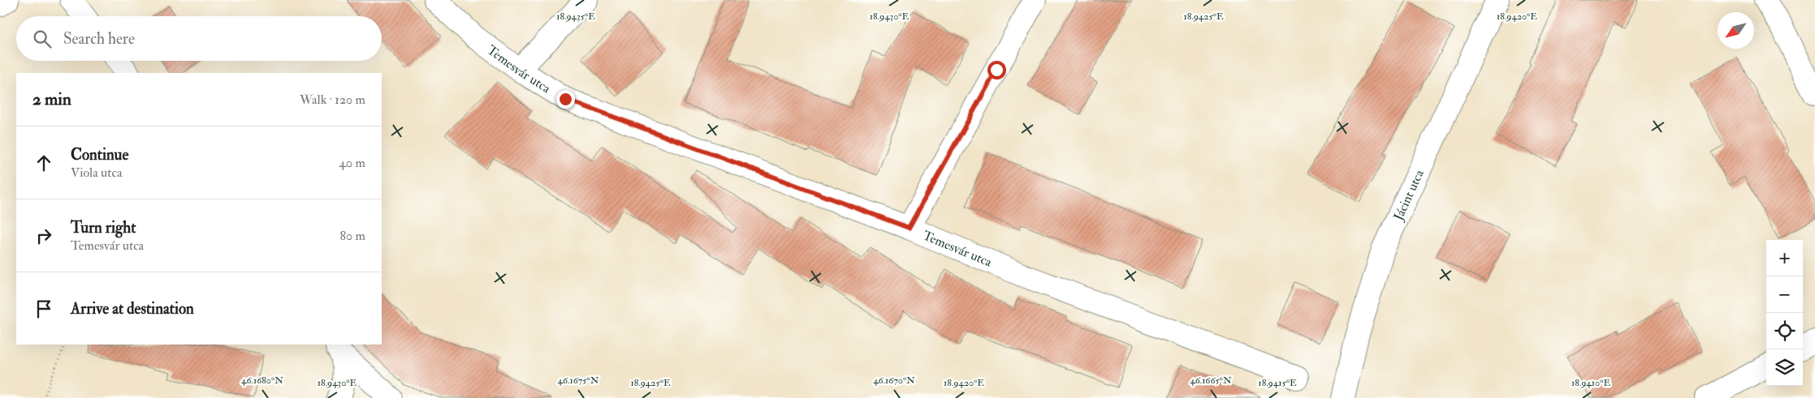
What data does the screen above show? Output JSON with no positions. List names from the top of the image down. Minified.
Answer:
{"streets":{"street":["Temesvár utca","Jácint utca"]},"north":"bottom left","page":{"search":"Search here","heading":["2 min","Walk · 120 m"],"list":[["Continue","Viola utca","40 m"],["Turn right","Temesvár utca","80 m"],"Arrive at destination"],"map_buttons":["+","−"]},"coordinates":["18.9435°E","18.9430°E","18.9425°E","18.9420°E","46.1680°N","46.1675°N","46.1670°N","46.1665°N","18.9415°E","18.9410°E"]}
